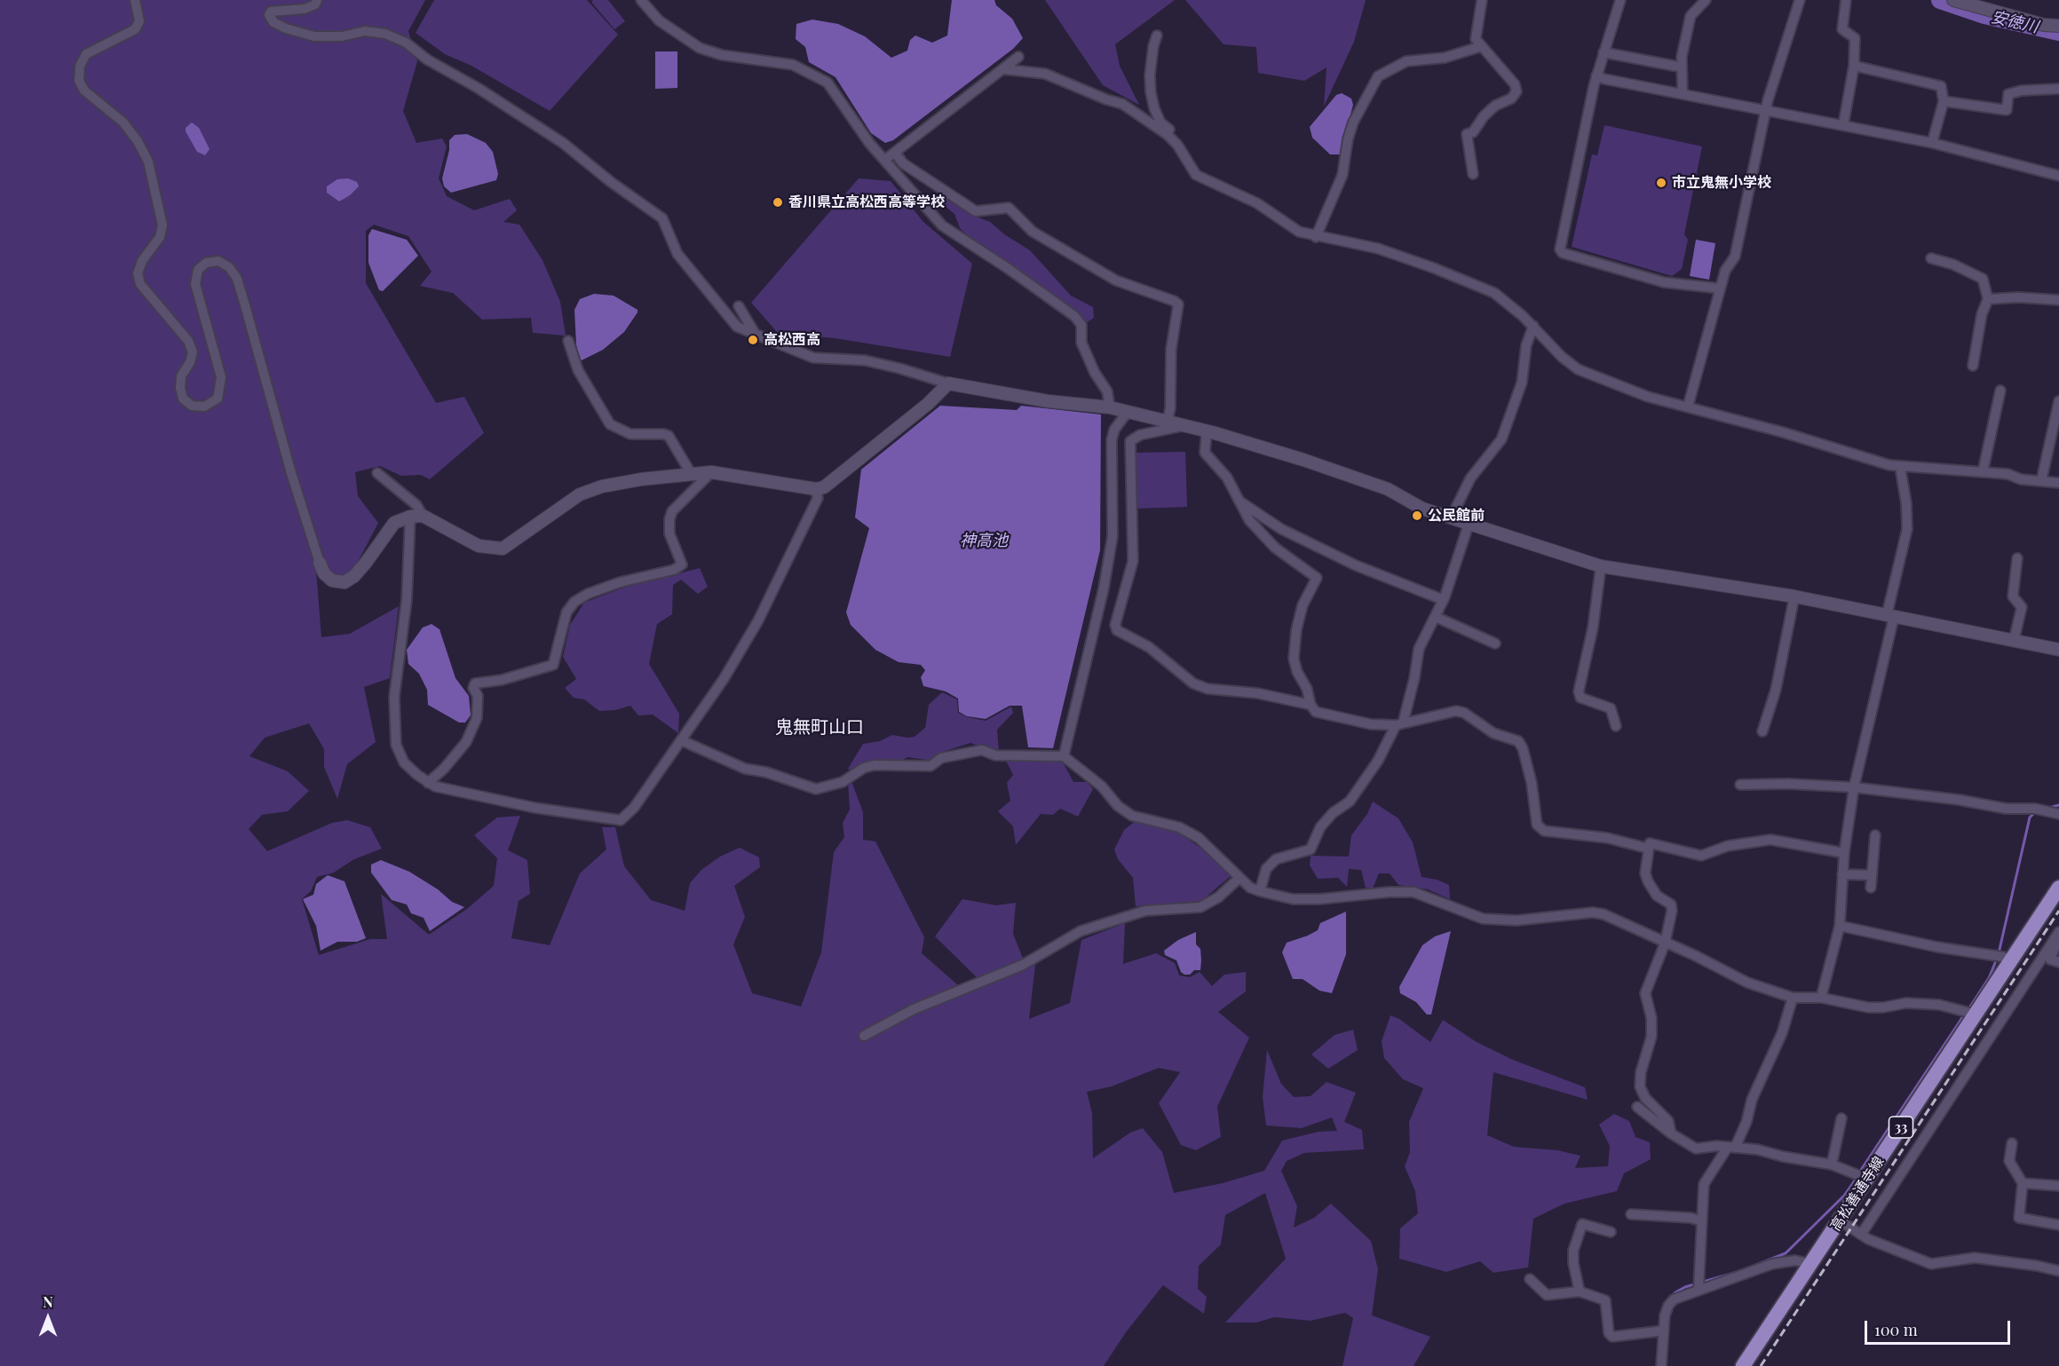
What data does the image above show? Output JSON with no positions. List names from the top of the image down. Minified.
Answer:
{"streets":{"main road":["33","高松善通寺線"]},"districts":["鬼無町山口"],"water":["安徳川","神高池"],"places":["市立鬼無小学校","香川県立高松西高等学校","高松西高","公民館前"],"scale_bar":"100 m","north":"top"}
